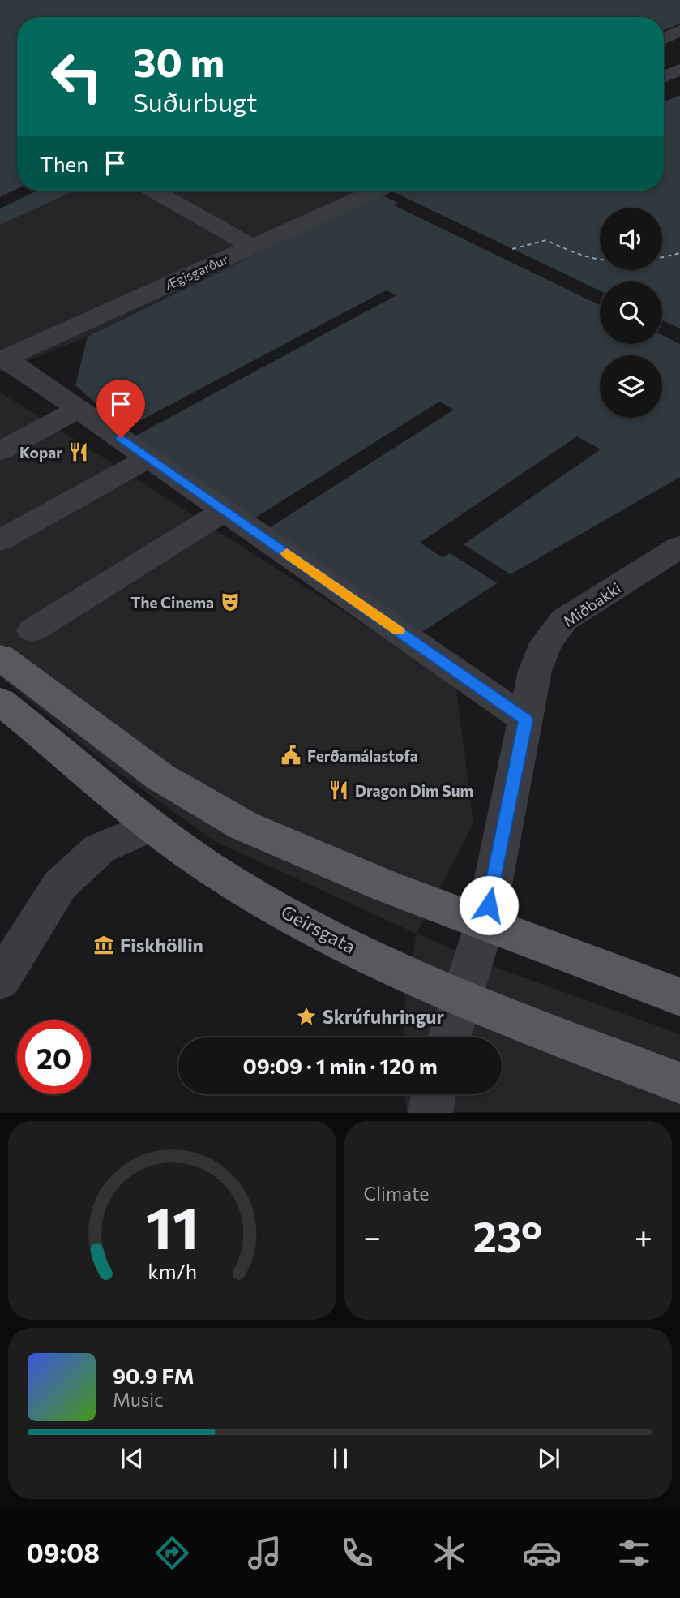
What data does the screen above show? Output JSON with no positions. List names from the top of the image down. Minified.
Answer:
{"streets":{"main road":["Geirsgata"],"street":["Ægisgarður","Miðbakki"]},"crossings":[["Miðbakki","Geirsgata"]],"places":{"restaurant":["Kopar","Dragon Dim Sum"],"theatre":["The Cinema"],"public building":["Ferðamálastofa"],"museum":["Fiskhöllin"],"place":["Skrúfuhringur"]},"page":{"turn":["30 m","Suðurbugt"],"then":"Then","limit":"20","trip":"09:09 · 1 min · 120 m","tile":"Climate","heat":["−","23°","+"],"song":["90.9 FM","Music"],"tabs":"09:08","gauge":["11","km/h"]}}
